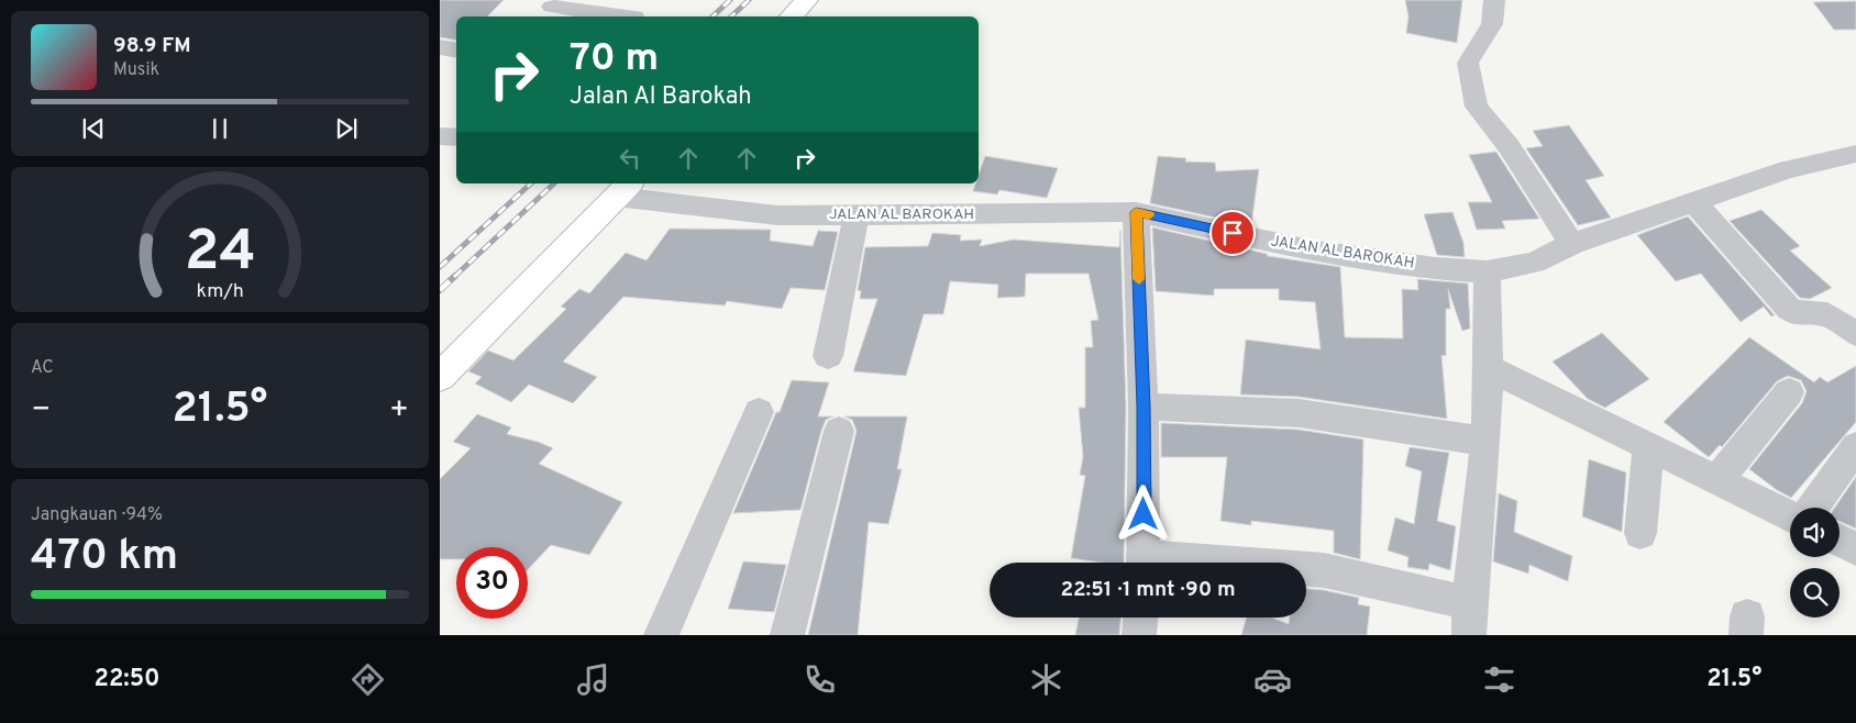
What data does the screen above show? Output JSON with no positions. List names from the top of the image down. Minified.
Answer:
{"streets":{"street":["JALAN AL BAROKAH"]},"page":{"turn":["70 m","Jalan Al Barokah"],"song":["98.9 FM","Musik"],"tile":["AC",["Jangkauan · 94%","470 km"]],"heat":["−","21.5°","+"],"limit":"30","trip":"22:51 · 1 mnt · 90 m","tabs":["22:50","21.5°"],"gauge":["24","km/h"]}}
